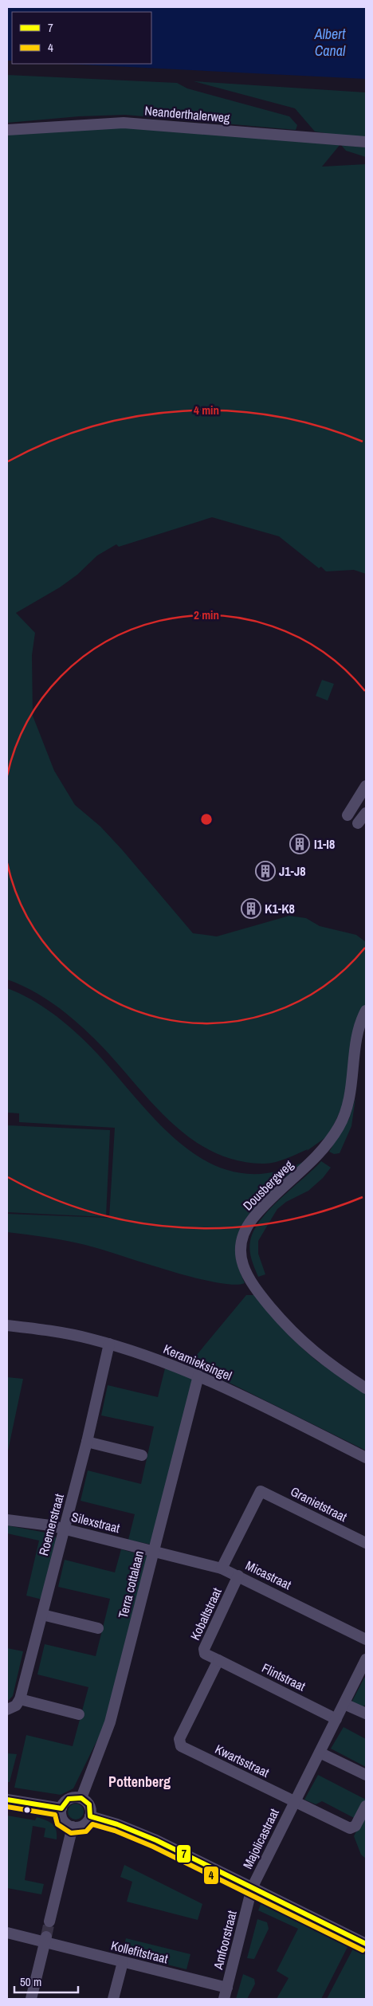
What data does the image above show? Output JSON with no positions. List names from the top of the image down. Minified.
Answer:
{"streets":{"street":["Neanderthalerweg","Dousbergweg","Keramieksingel","Granietstraat","Silexstraat","Roemerstraat","Micastraat","Terra cottalaan","Kobaltstraat","Flintstraat","Kwartsstraat","Majolicastraat","Amfoorstraat","Kollefitstraat"]},"crossings":[["Keramieksingel","Roemerstraat"],["Keramieksingel","Terra cottalaan"],["Granietstraat","Micastraat"],["Silexstraat","Roemerstraat"],["Silexstraat","Micastraat"],["Silexstraat","Terra cottalaan"],["Micastraat","Terra cottalaan"],["Micastraat","Kobaltstraat"],["Kobaltstraat","Flintstraat"],["Kobaltstraat","Kwartsstraat"],["Flintstraat","Kwartsstraat"],["Flintstraat","Majolicastraat"],["Kwartsstraat","Majolicastraat"],["Majolicastraat","Amfoorstraat"],["Amfoorstraat","Kollefitstraat"]],"districts":["Pottenberg"],"water":["Albert Canal"],"places":{"building":["I1-I8","J1-J8","K1-K8"]},"lines":["transit line 7","transit line 4"],"legend":["7","4"],"scale_bar":"50 m","rings":["4 min","2 min"]}
